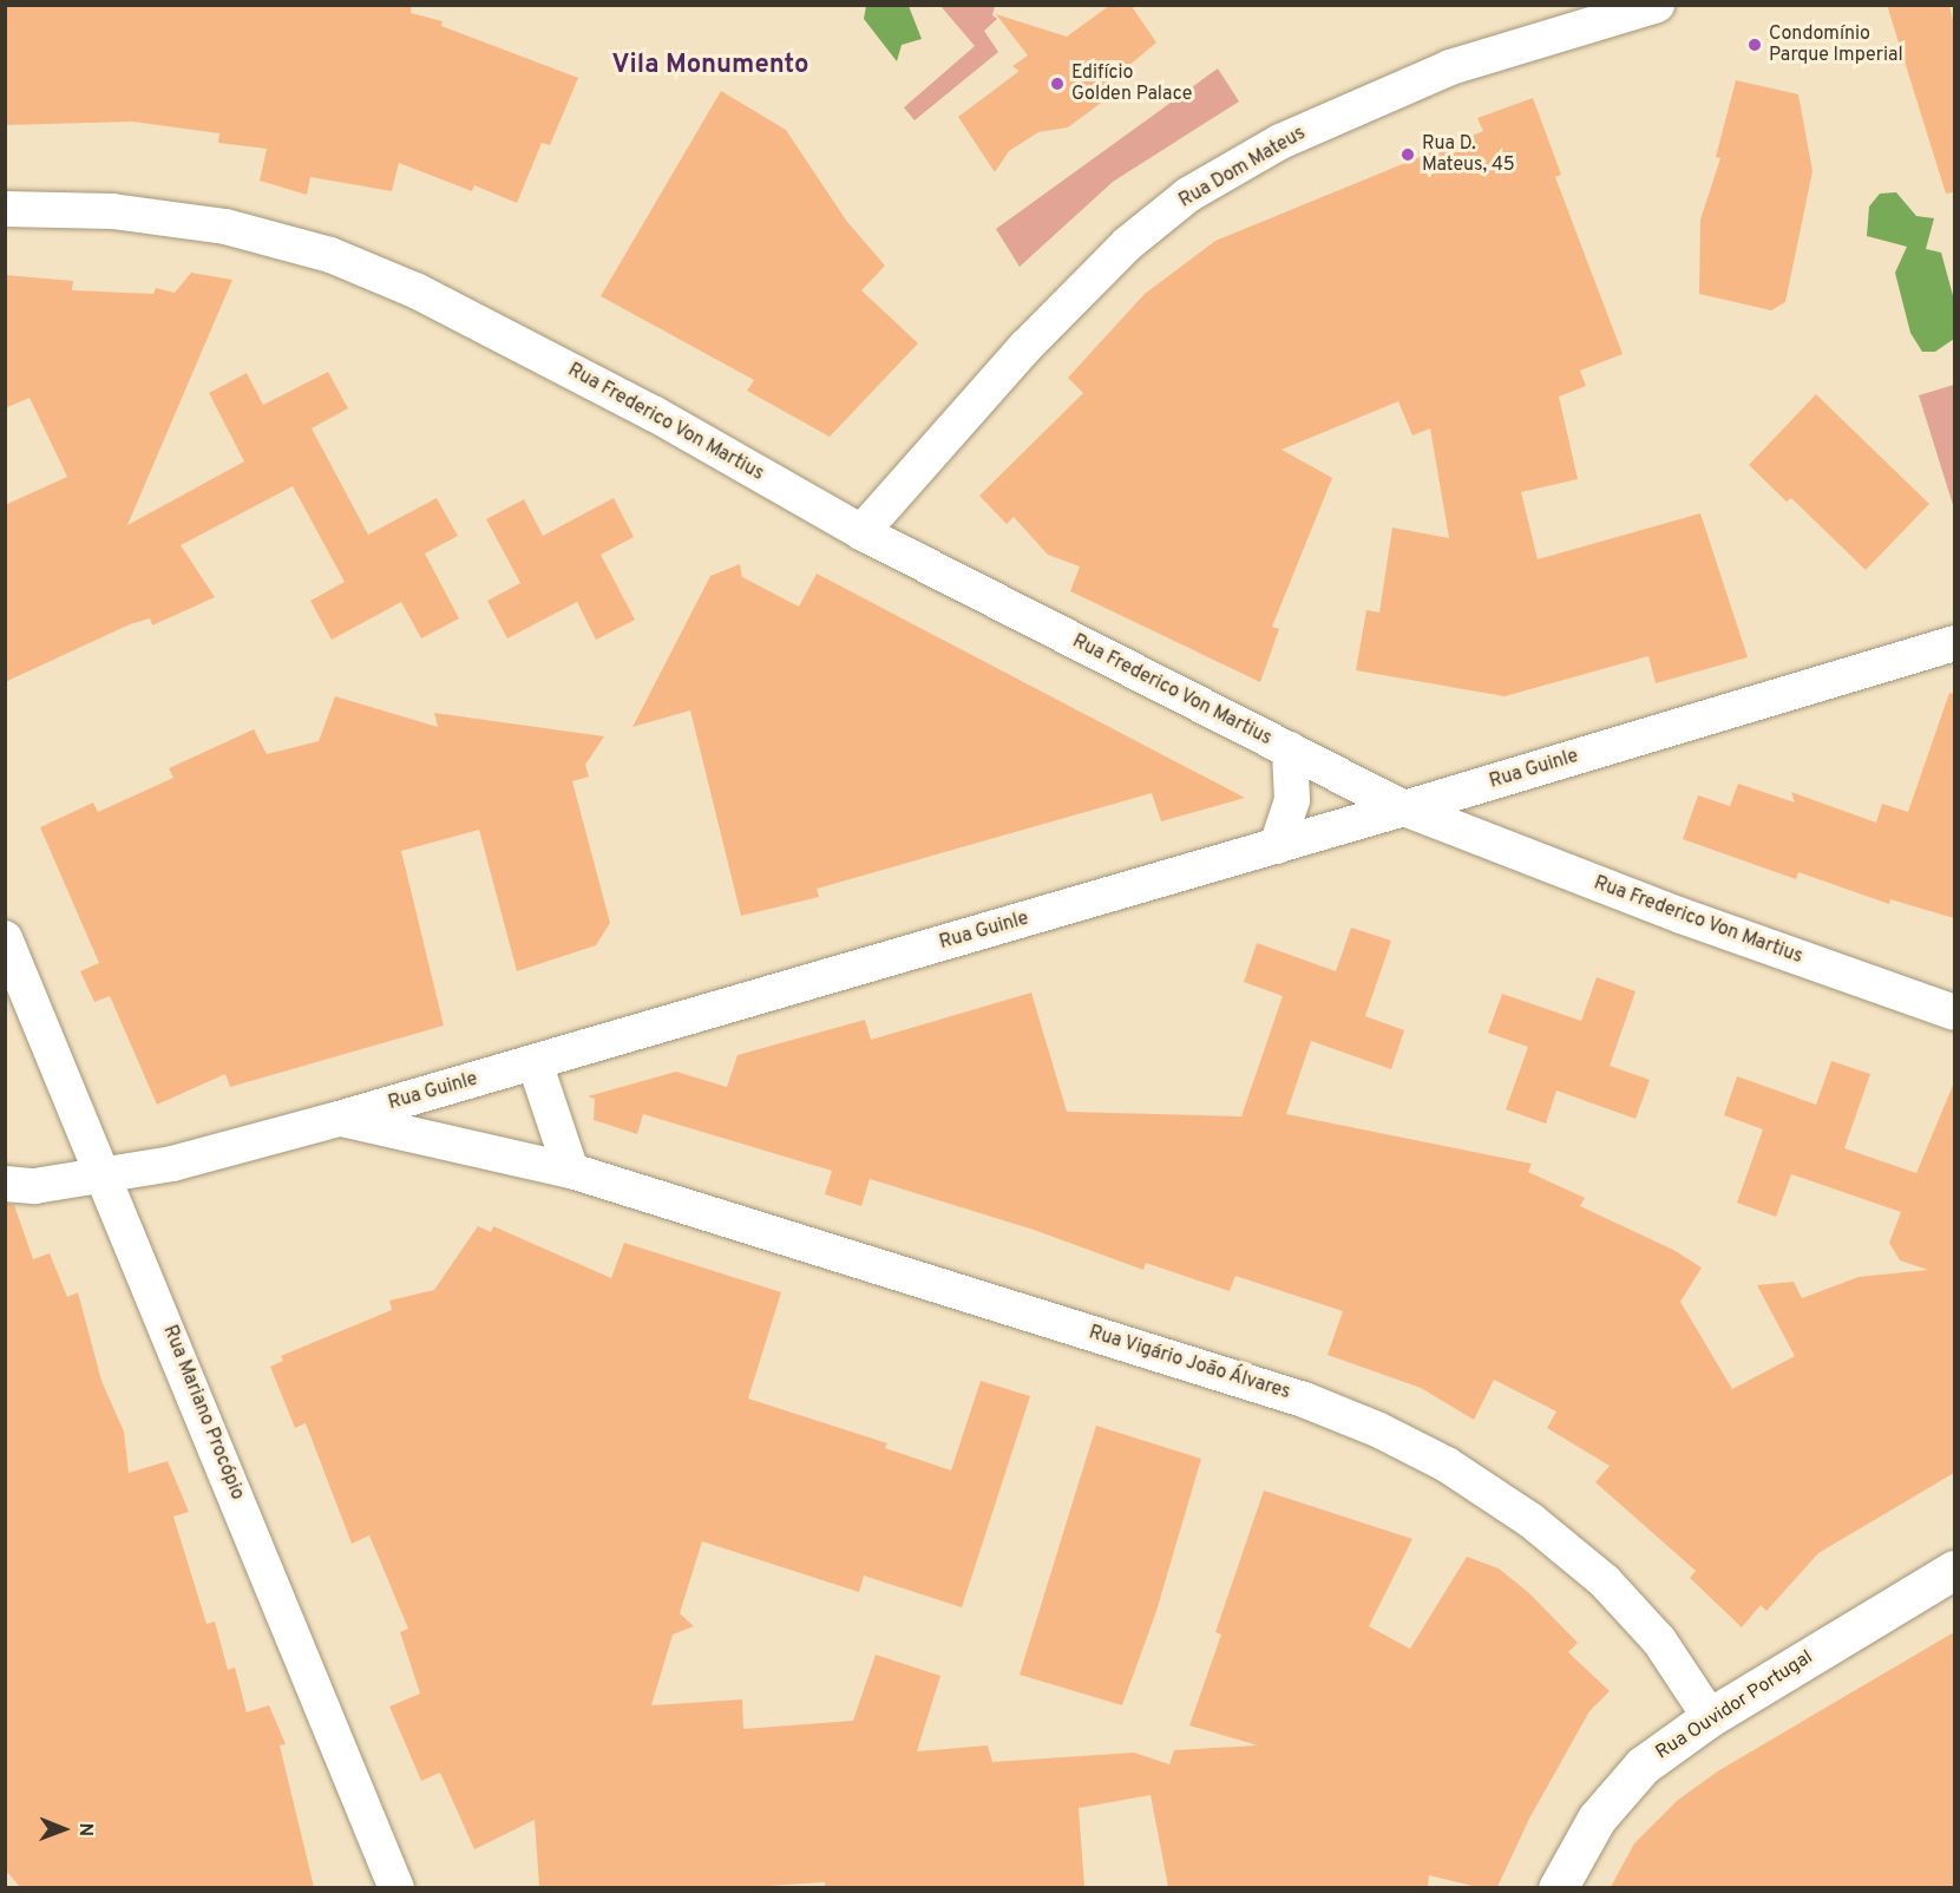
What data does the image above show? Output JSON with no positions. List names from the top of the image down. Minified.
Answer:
{"streets":{"street":["Rua Dom Mateus","Rua Frederico Von Martius","Rua Guinle","Rua Vigário João Álvares","Rua Mariano Procópio","Rua Ouvidor Portugal"]},"crossings":[["Rua Dom Mateus","Rua Frederico Von Martius"],["Rua Frederico Von Martius","Rua Guinle"],["Rua Guinle","Rua Vigário João Álvares"],["Rua Guinle","Rua Mariano Procópio"],["Rua Vigário João Álvares","Rua Ouvidor Portugal"]],"districts":["Vila Monumento"],"places":["Condomínio Parque Imperial","Edifício Golden Palace","Rua D. Mateus, 45"],"north":"right"}
